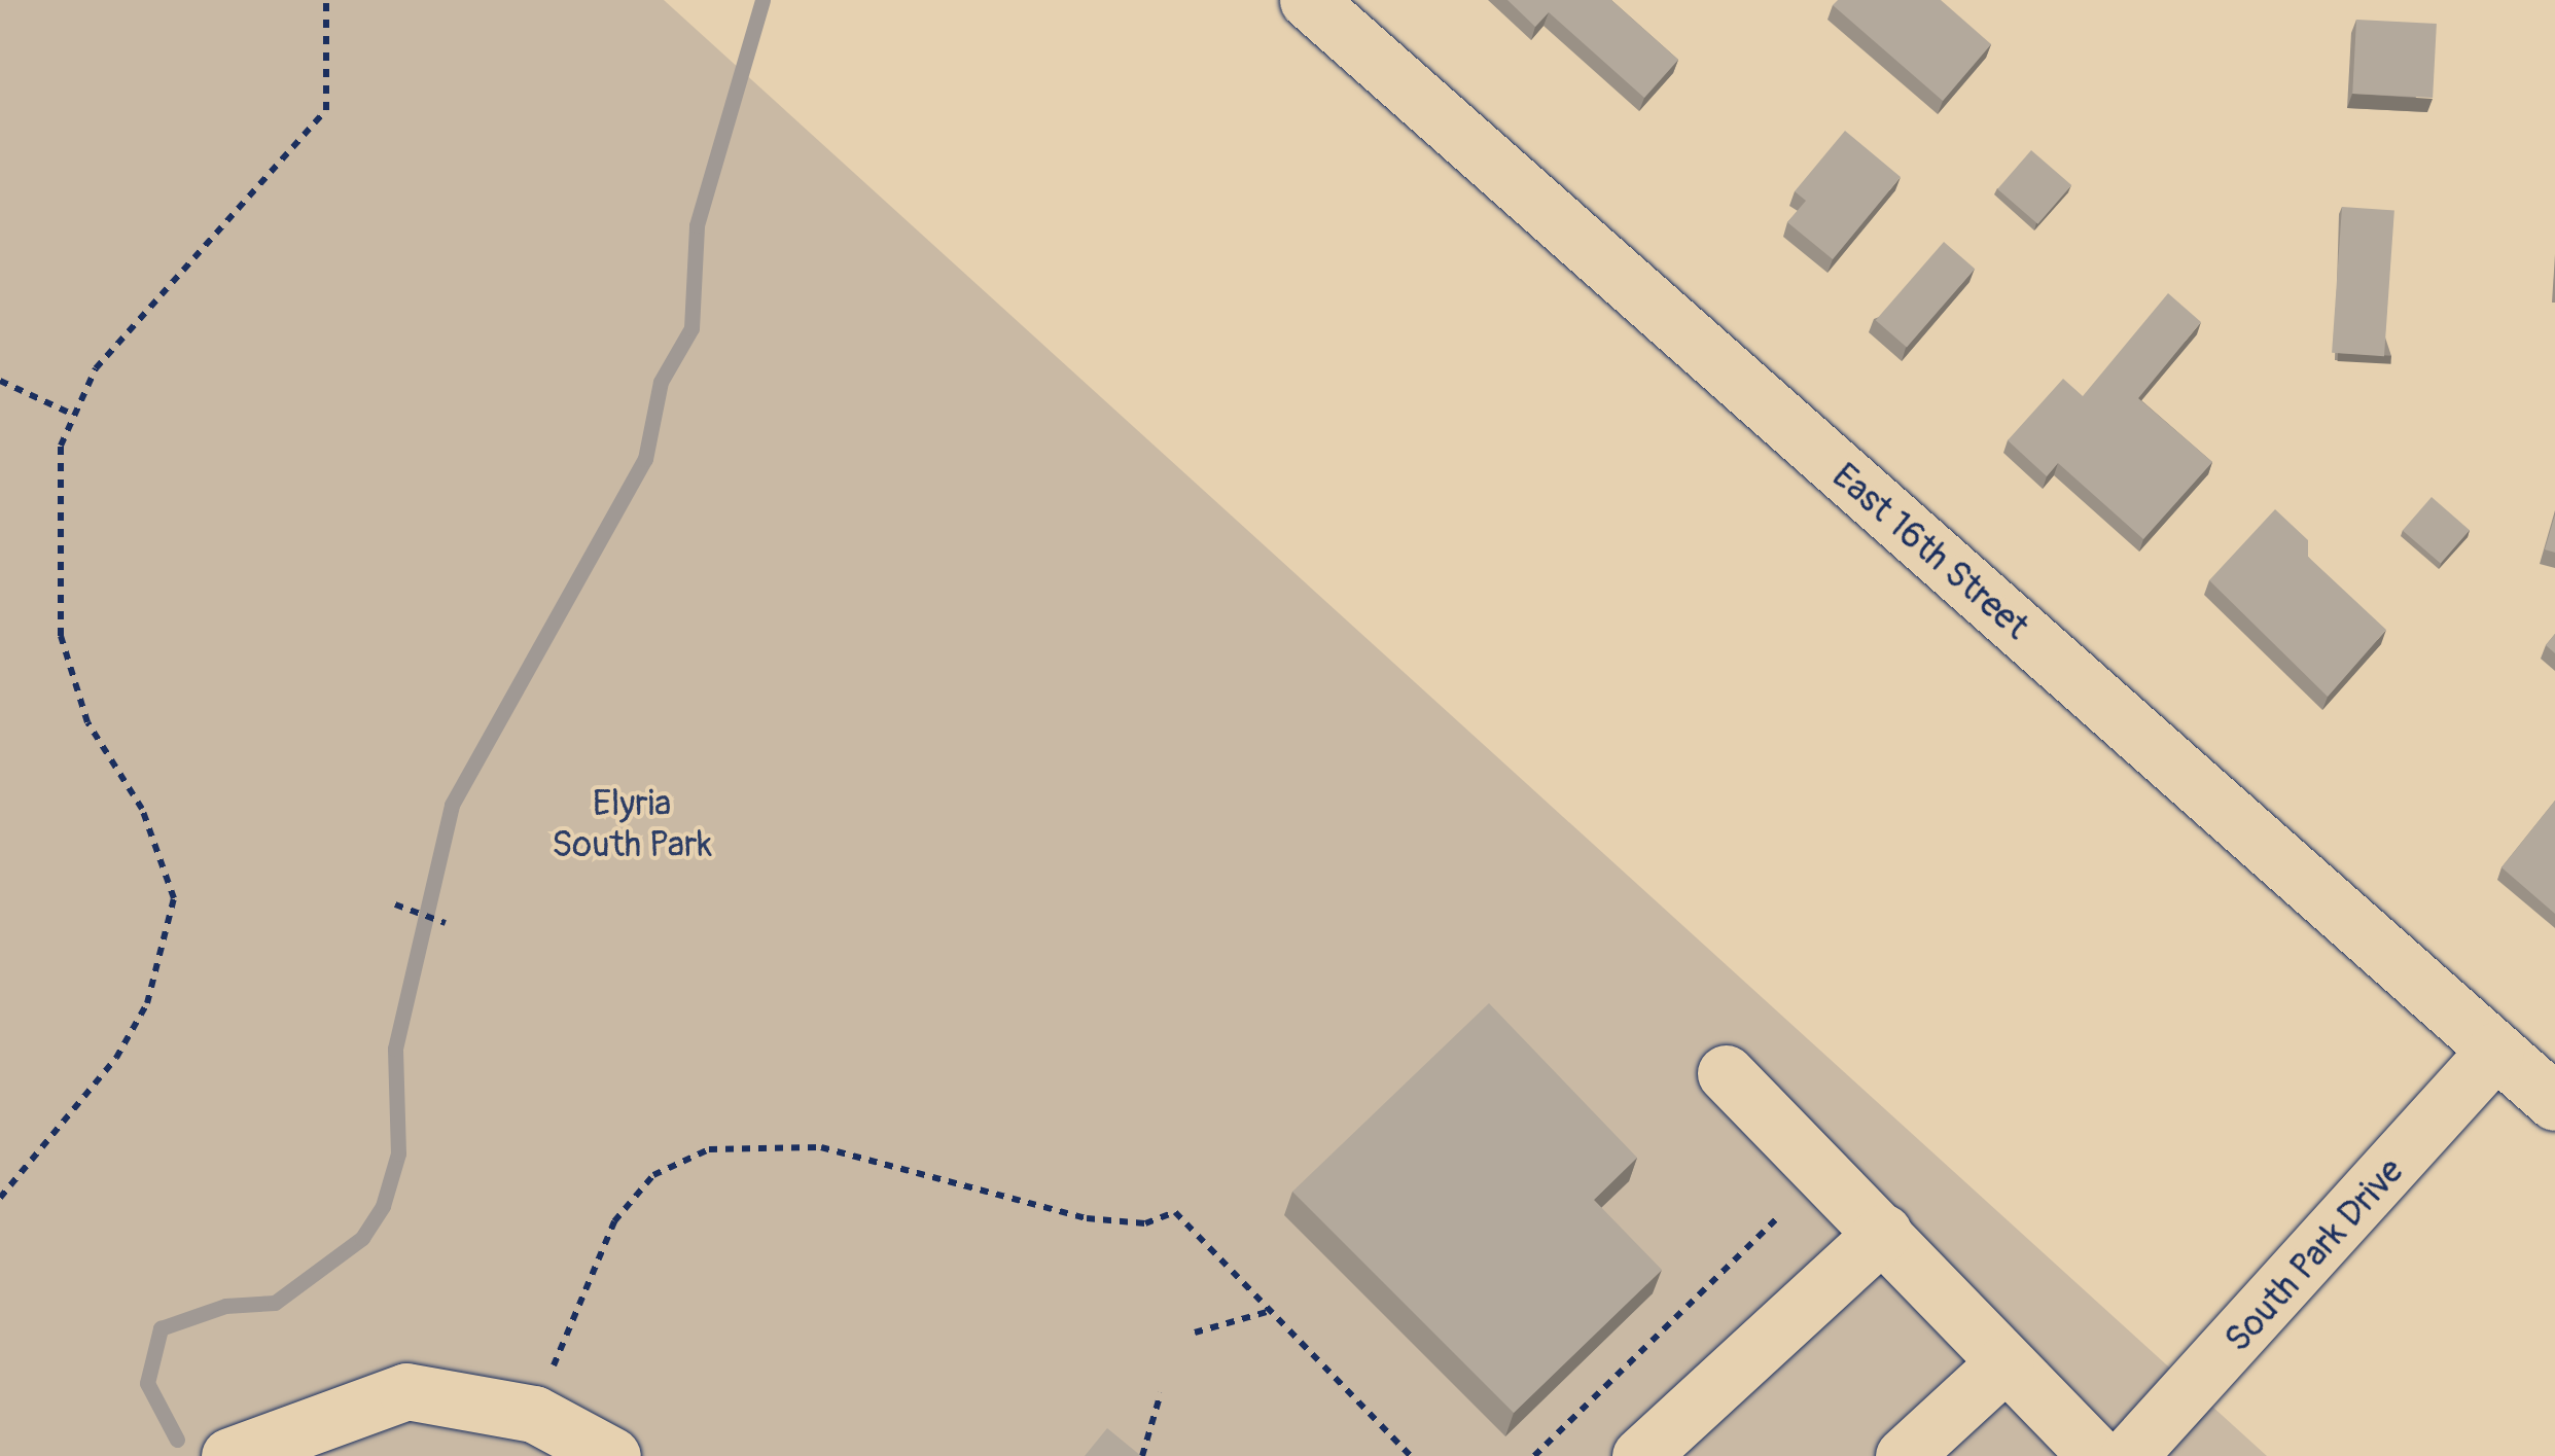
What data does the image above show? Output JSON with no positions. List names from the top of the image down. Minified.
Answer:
{"streets":{"street":["East 16th Street","South Park Drive"]},"crossings":[["East 16th Street","South Park Drive"]],"parks":["Elyria South Park"]}
